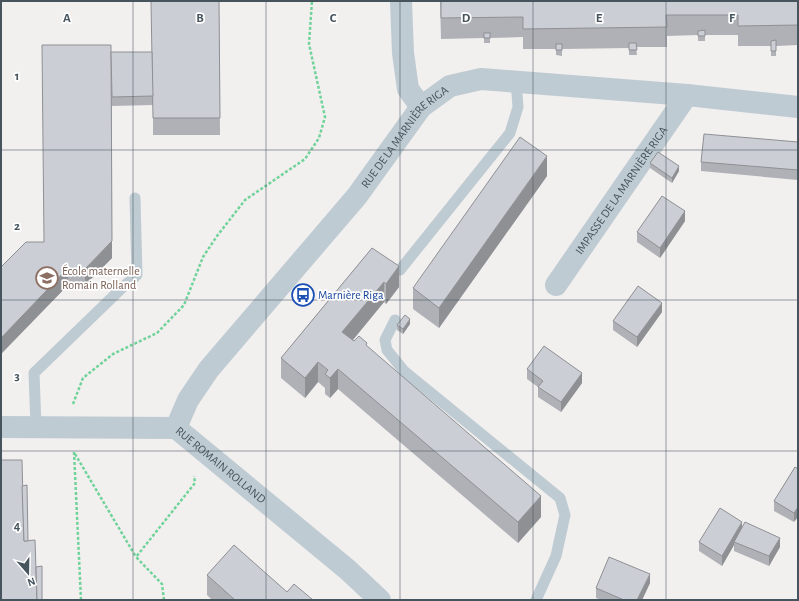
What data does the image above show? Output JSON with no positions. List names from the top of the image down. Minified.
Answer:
{"streets":{"street":["RUE DE LA MARNIÈRE RIGA","IMPASSE DE LA MARNIÈRE RIGA","RUE ROMAIN ROLLAND"]},"crossings":[["RUE DE LA MARNIÈRE RIGA","IMPASSE DE LA MARNIÈRE RIGA"],["RUE DE LA MARNIÈRE RIGA","RUE ROMAIN ROLLAND"]],"places":{"school or university":["École maternelle Romain Rolland"],"bus stop":["Marnière Riga"]},"north":"bottom","grid":{"columns":["A","B","C","D","E","F"],"rows":["1","2","3","4"]}}
